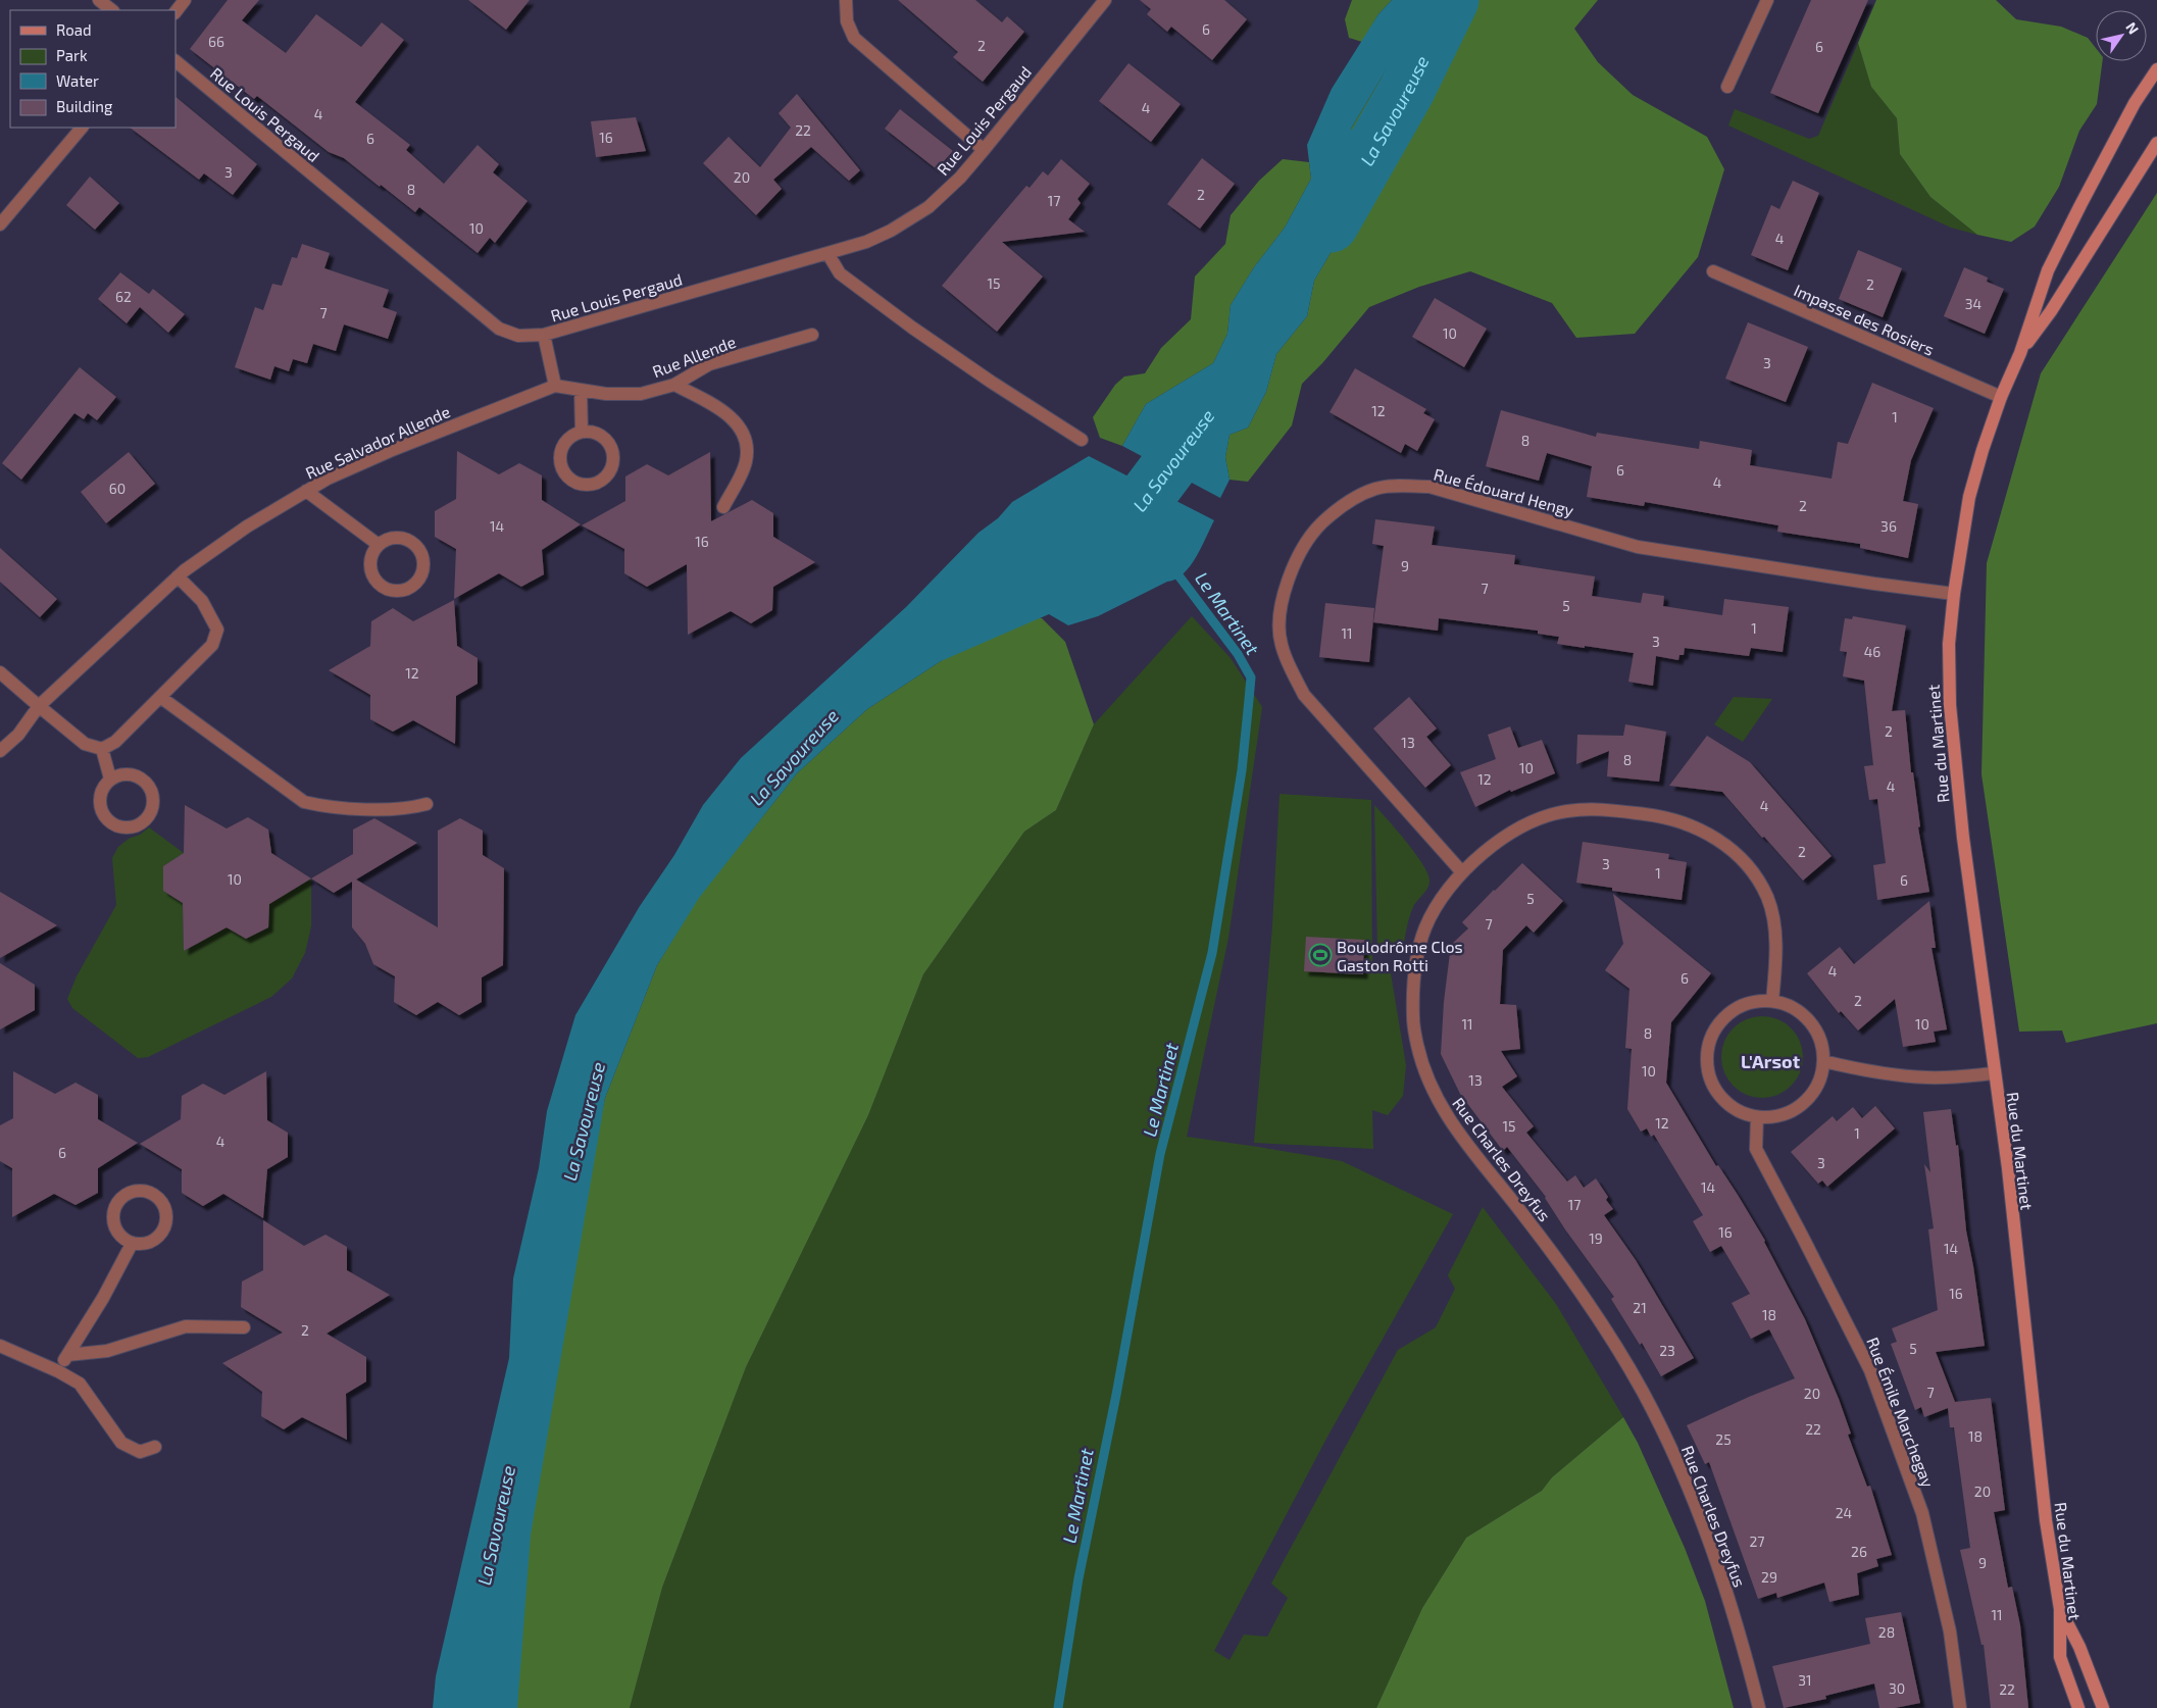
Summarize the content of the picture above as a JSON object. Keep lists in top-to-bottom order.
{
  "streets": {
    "main road": ["Rue du Martinet"],
    "street": [
      "Rue Louis Pergaud",
      "Impasse des Rosiers",
      "Rue Allende",
      "Rue Salvador Allende",
      "Rue Édouard Hengy",
      "Rue Charles Dreyfus",
      "Rue Émile Marchegay"
    ]
  },
  "crossings": [
    ["Impasse des Rosiers", "Rue du Martinet"],
    ["Rue Allende", "Rue Salvador Allende"],
    ["Rue Édouard Hengy", "Rue du Martinet"],
    ["Rue Édouard Hengy", "Rue Charles Dreyfus"],
    ["Rue Charles Dreyfus", "Rue Émile Marchegay"]
  ],
  "districts": ["L'Arsot"],
  "water": ["La Savoureuse", "Le Martinet"],
  "places": {
    "sports": ["Boulodrôme Clos Gaston Rotti"]
  },
  "house_numbers": [
    "6",
    "66",
    "2",
    "6",
    "4",
    "4",
    "22",
    "16",
    "6",
    "3",
    "20",
    "8",
    "2",
    "17",
    "10",
    "4",
    "15",
    "2",
    "62",
    "34",
    "7",
    "10",
    "3",
    "12",
    "1",
    "8",
    "6",
    "4",
    "60",
    "2",
    "14",
    "36",
    "16",
    "9",
    "7",
    "5",
    "1",
    "11",
    "3",
    "46",
    "12",
    "2",
    "13",
    "8",
    "10",
    "12",
    "4",
    "4",
    "2",
    "3",
    "1",
    "10",
    "6",
    "5",
    "7",
    "4",
    "6",
    "2",
    "11",
    "10",
    "8",
    "10",
    "13",
    "12",
    "15",
    "1",
    "4",
    "6",
    "3",
    "14",
    "17",
    "16",
    "19",
    "14",
    "16",
    "21",
    "18",
    "2",
    "5",
    "23",
    "7",
    "20",
    "22",
    "18",
    "25",
    "20",
    "24",
    "27",
    "26",
    "9",
    "29",
    "11",
    "28",
    "31",
    "30",
    "22"
  ],
  "legend": [
    "Road",
    "Park",
    "Water",
    "Building"
  ],
  "north": "top right"
}
